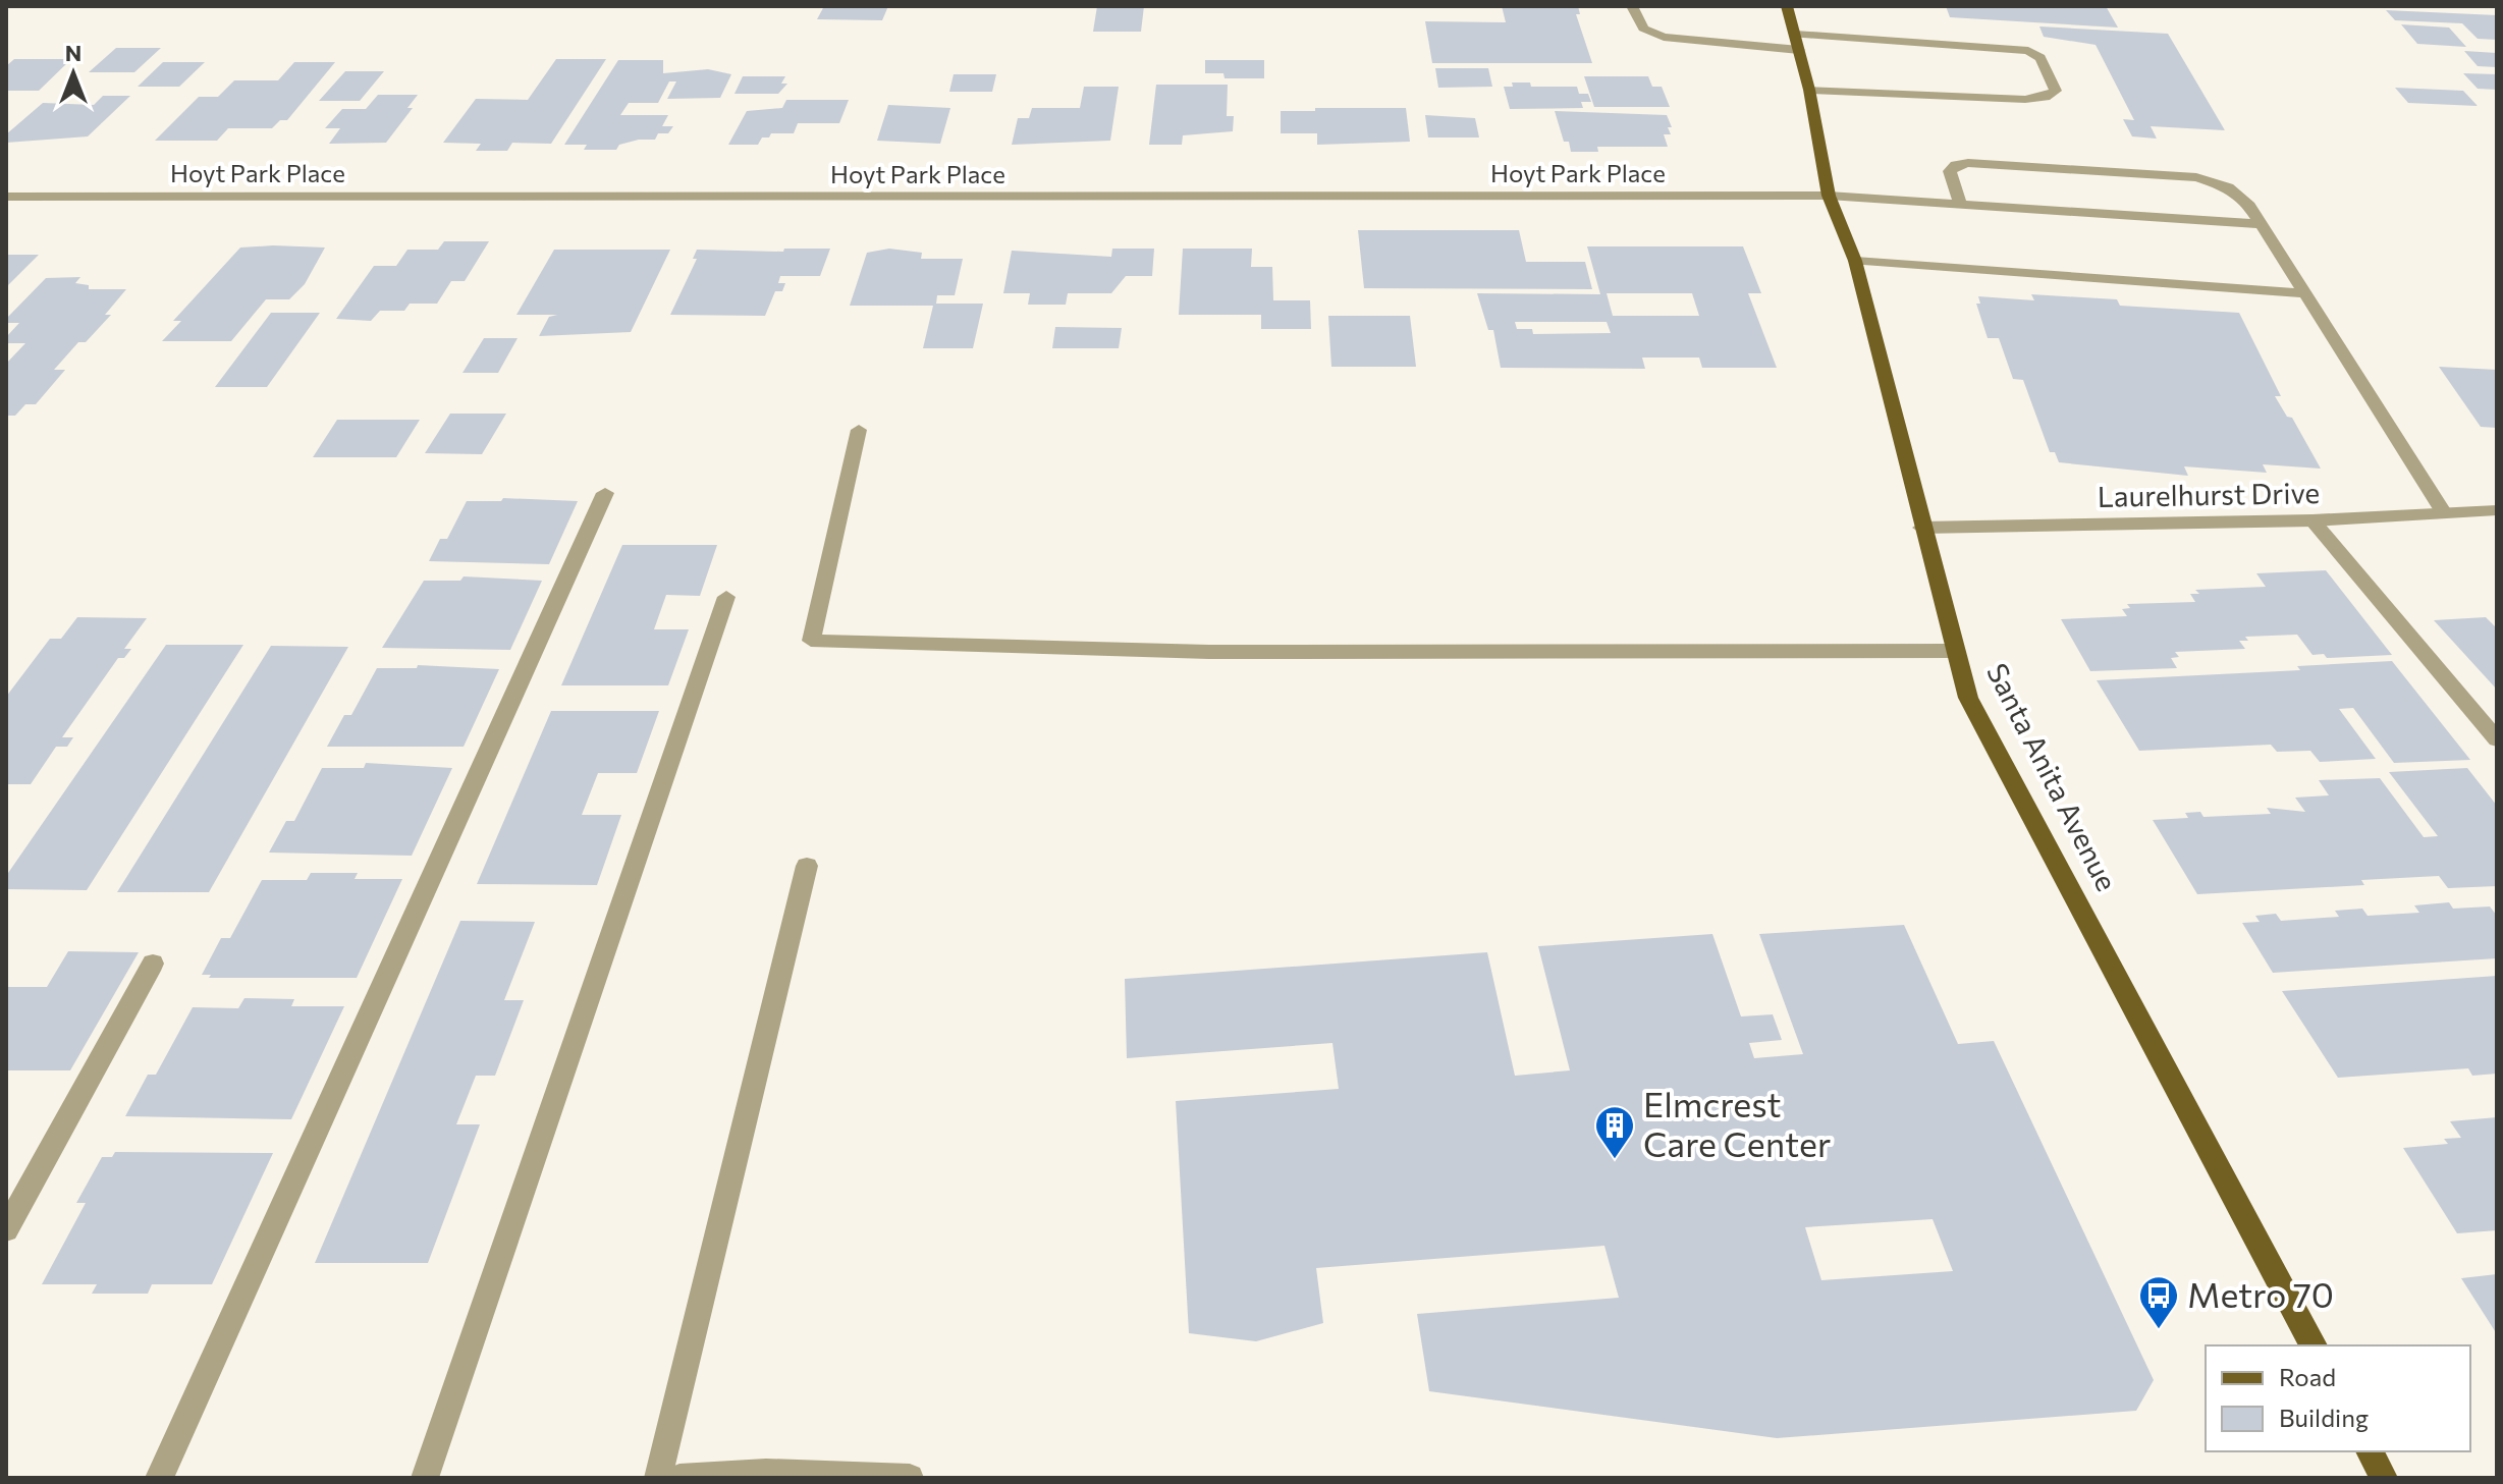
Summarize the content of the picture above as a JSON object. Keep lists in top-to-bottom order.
{
  "streets": {
    "main road": ["Santa Anita Avenue"],
    "street": ["Hoyt Park Place", "Laurelhurst Drive"]
  },
  "crossings": [
    ["Hoyt Park Place", "Santa Anita Avenue"],
    ["Laurelhurst Drive", "Santa Anita Avenue"]
  ],
  "places": {
    "building": ["Elmcrest Care Center"],
    "bus stop": ["Metro 70"]
  },
  "legend": ["Road", "Building"],
  "north": "top"
}
